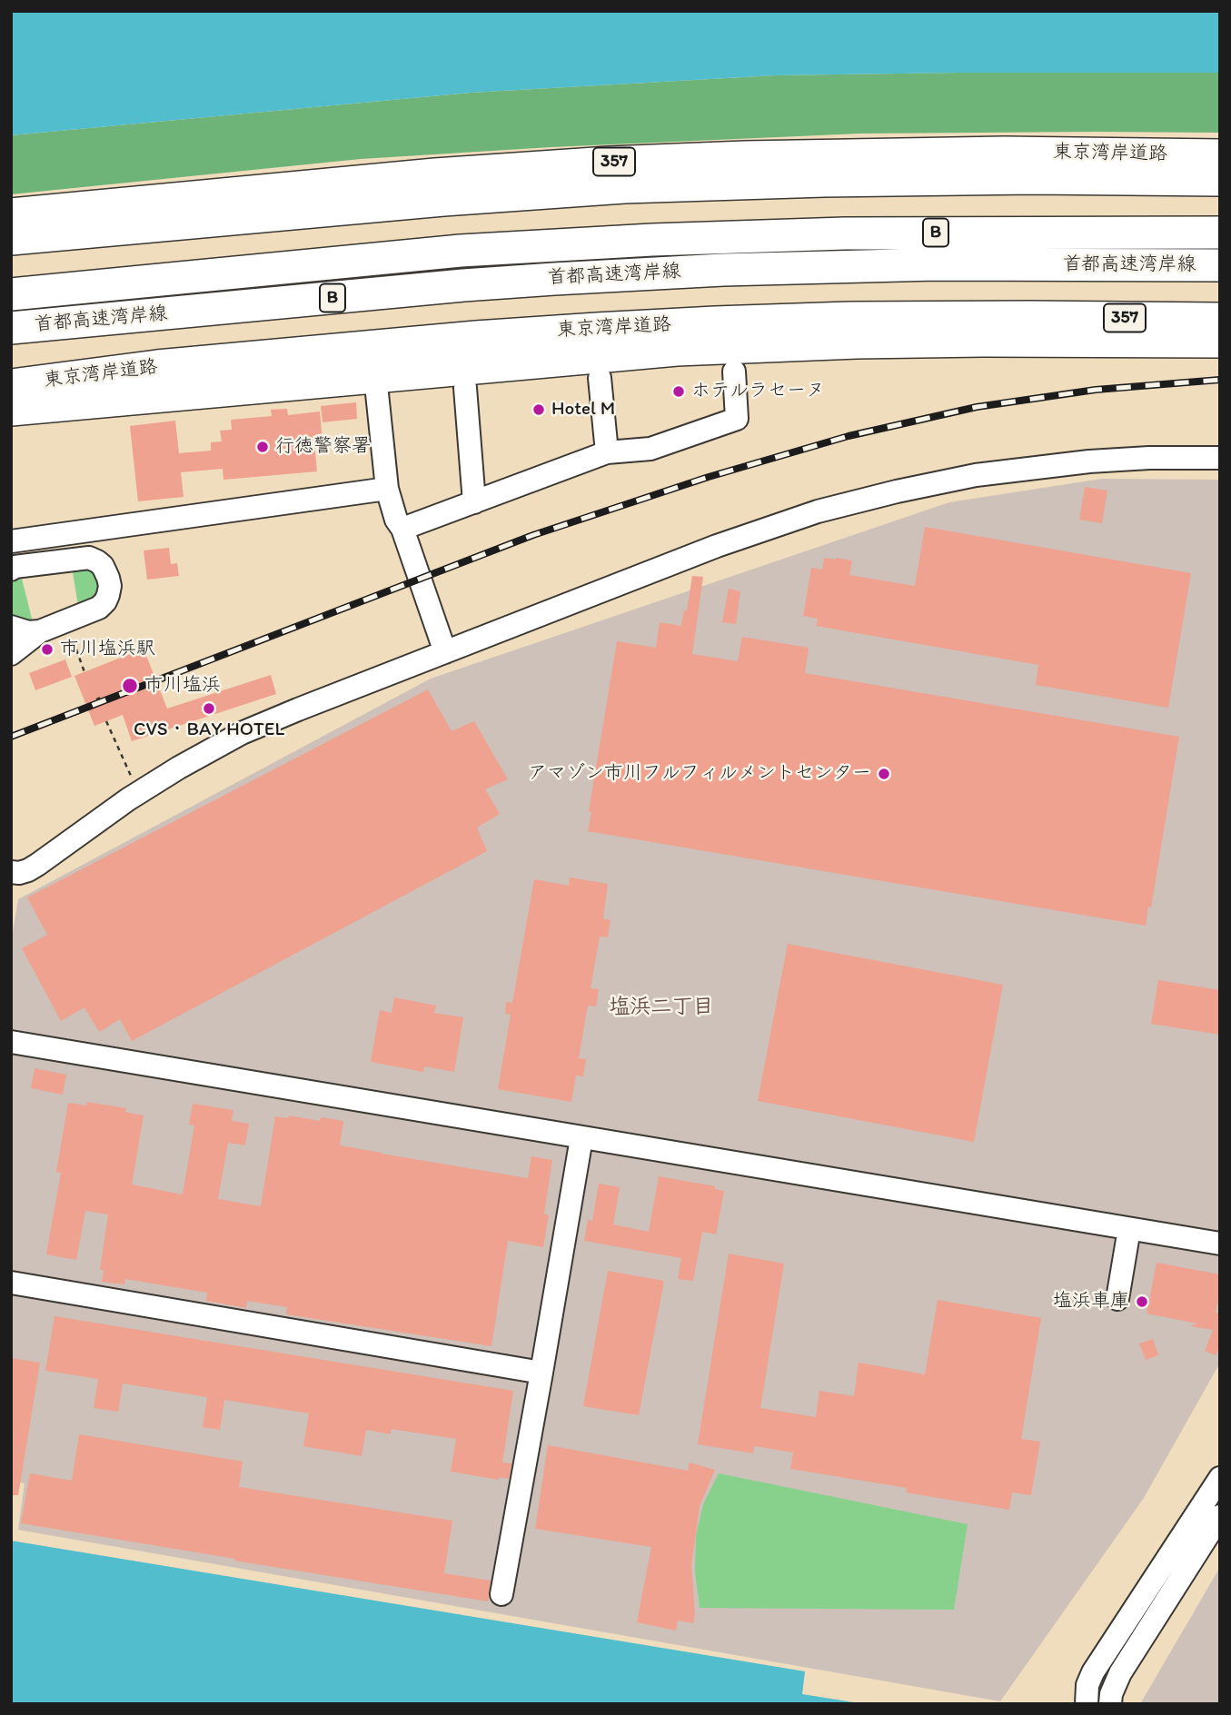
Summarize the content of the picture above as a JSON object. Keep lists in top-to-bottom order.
{
  "streets": {
    "highway": [
      "東京湾岸道路",
      "357",
      "B",
      "首都高速湾岸線"
    ]
  },
  "districts": ["塩浜二丁目"],
  "places": [
    "ホテルラセーヌ",
    "Hotel M",
    "行徳警察署",
    "市川塩浜駅",
    "市川塩浜",
    "CVS・BAY HOTEL",
    "アマゾン市川フルフィルメントセンター",
    "塩浜車庫"
  ]
}
